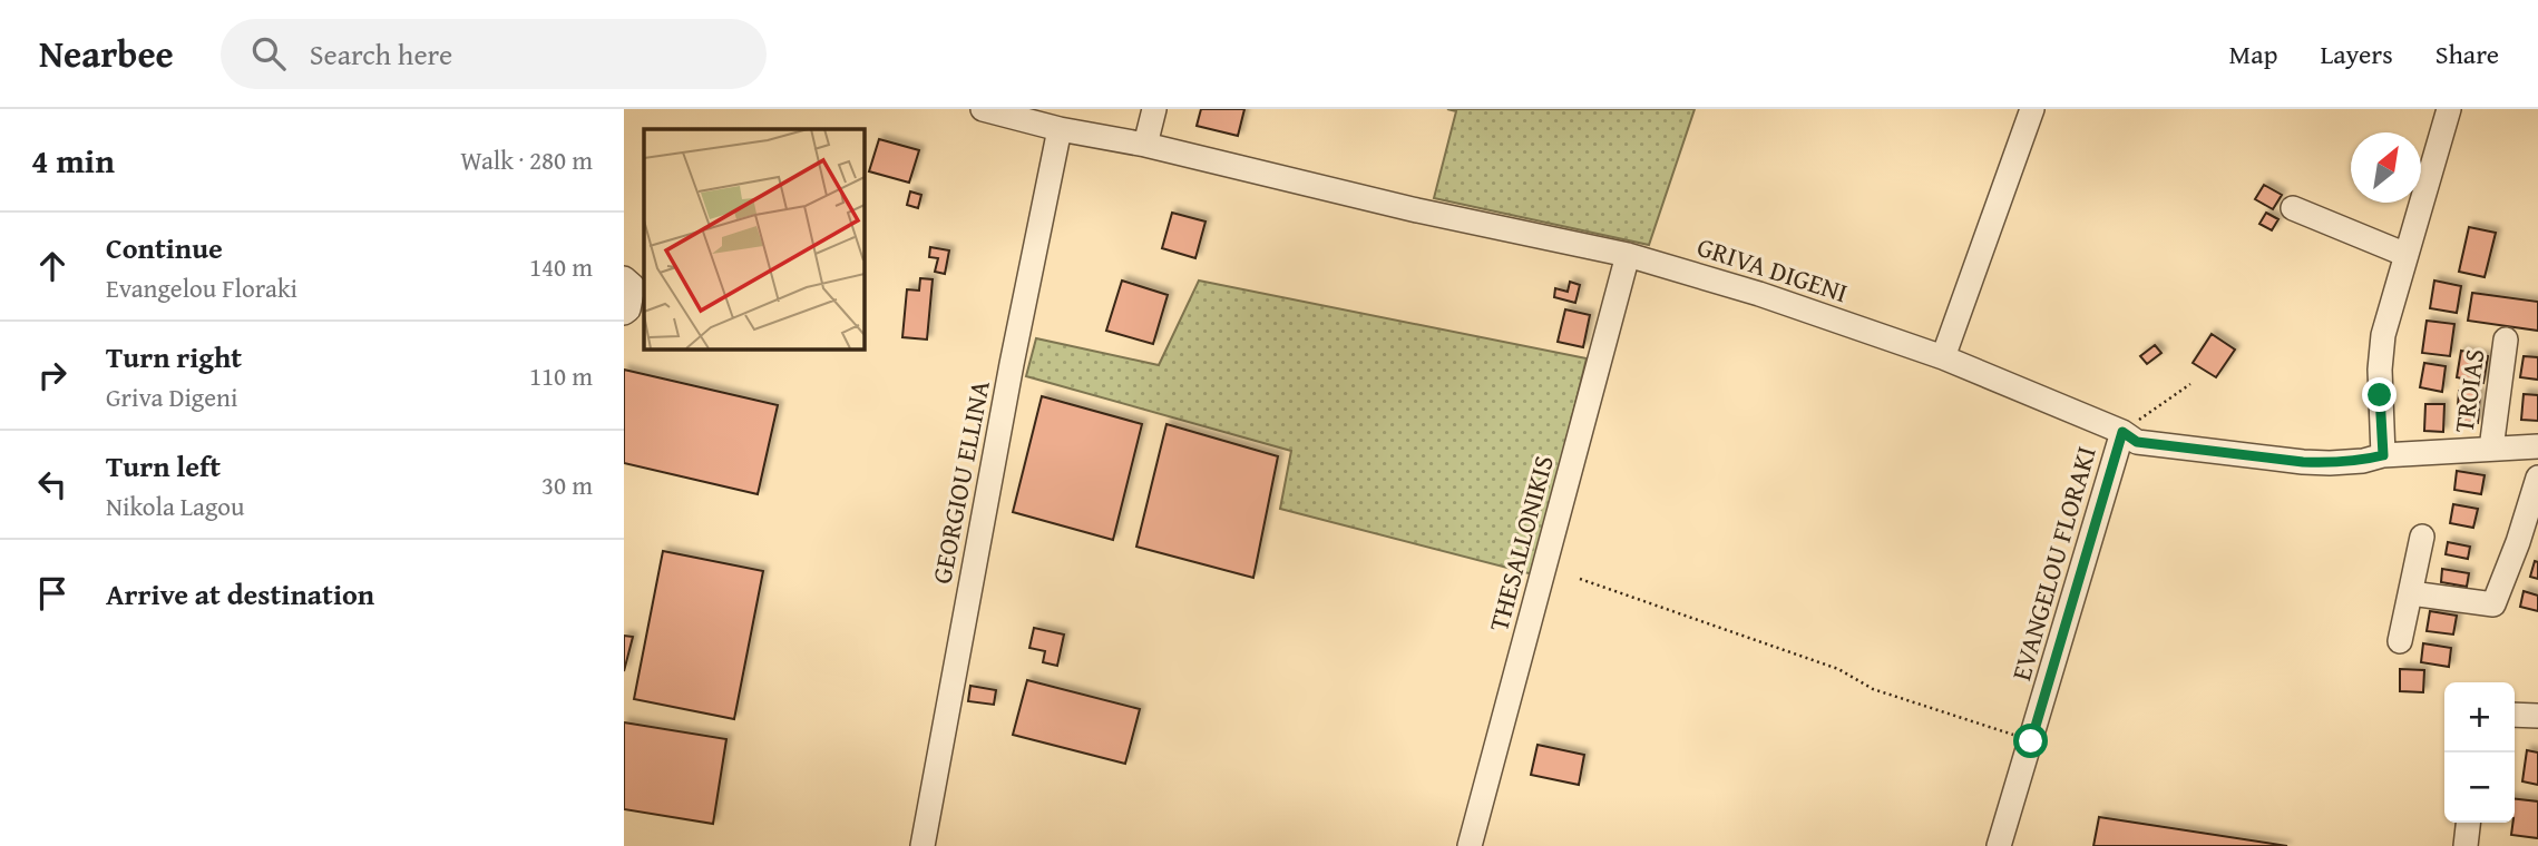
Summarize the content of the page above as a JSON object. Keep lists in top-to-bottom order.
{
  "streets": {
    "street": [
      "GRIVA DIGENI",
      "TROIAS",
      "GEORGIOU ELLINA",
      "THESALLONIKIS",
      "EVANGELOU FLORAKI"
    ]
  },
  "crossings": [
    ["GRIVA DIGENI", "TROIAS"],
    ["GRIVA DIGENI", "GEORGIOU ELLINA"],
    ["GRIVA DIGENI", "THESALLONIKIS"],
    ["GRIVA DIGENI", "EVANGELOU FLORAKI"]
  ],
  "north": "top right",
  "page": {
    "header": "Nearbee",
    "search": "Search here",
    "nav": ["Map", "Layers", "Share"],
    "heading": ["4 min", "Walk · 280 m"],
    "list": [
      ["Continue", "Evangelou Floraki", "140 m"],
      ["Turn right", "Griva Digeni", "110 m"],
      ["Turn left", "Nikola Lagou", "30 m"],
      "Arrive at destination"
    ],
    "map_buttons": ["+", "−"]
  }
}
